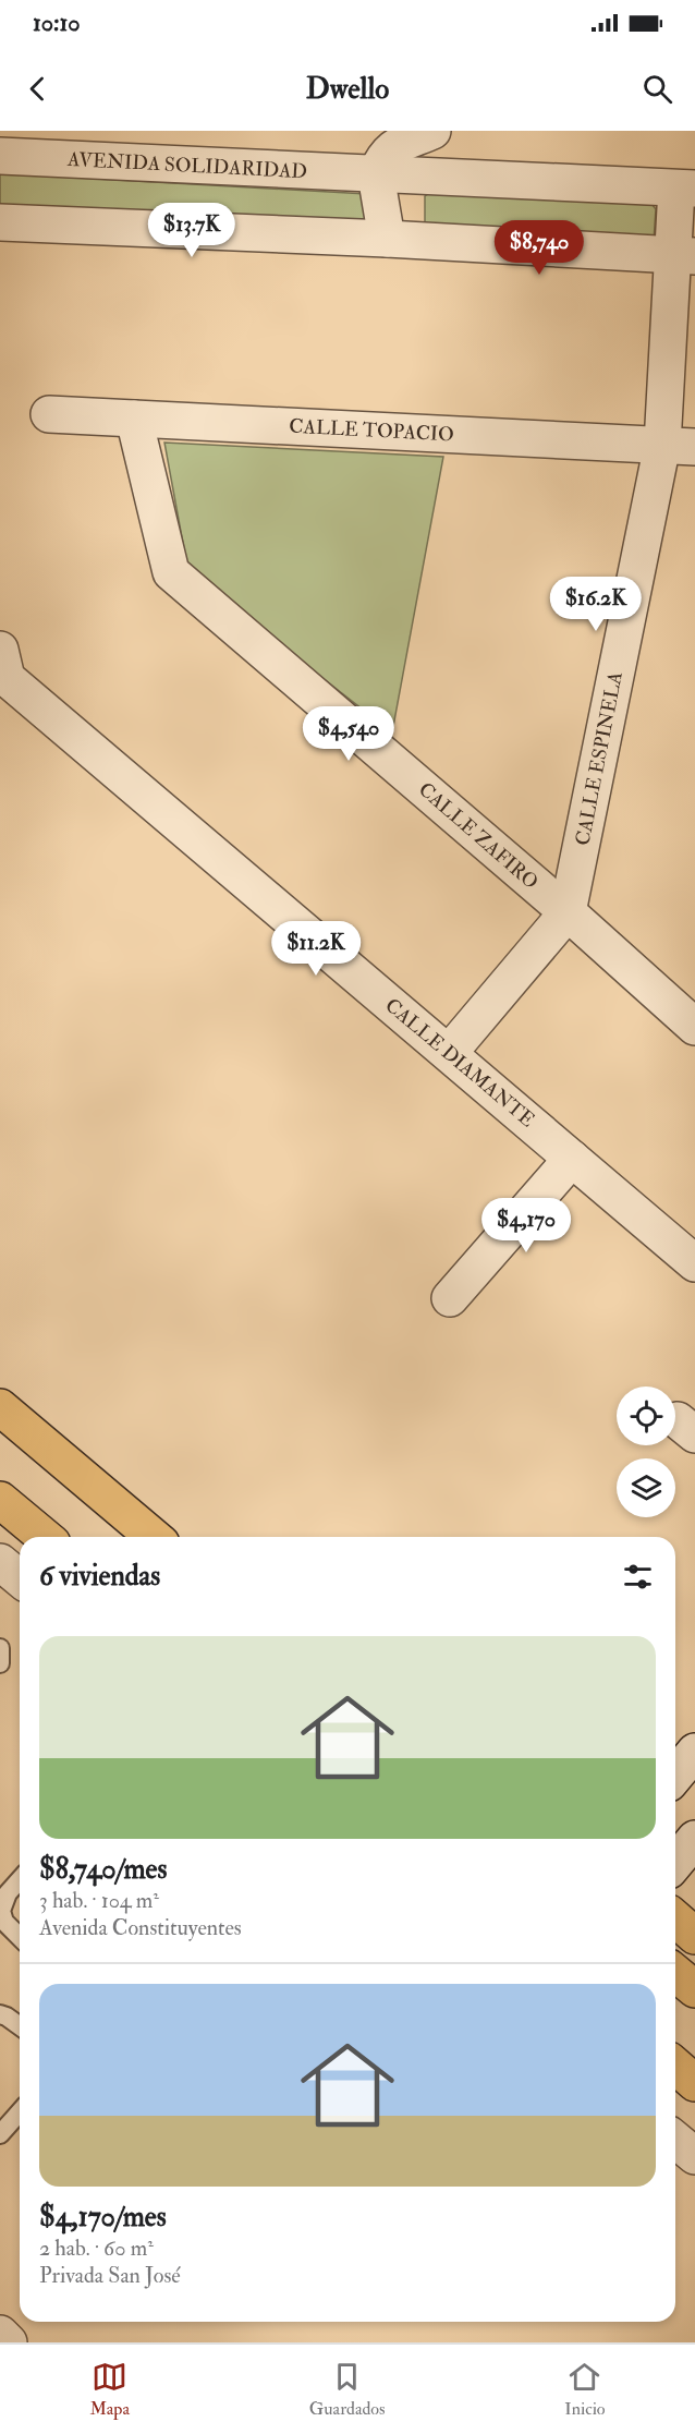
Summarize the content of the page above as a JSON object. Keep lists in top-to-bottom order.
{
  "streets": {
    "street": [
      "AVENIDA SOLIDARIDAD",
      "CALLE TOPACIO",
      "CALLE ESPINELA",
      "CALLE ZAFIRO",
      "CALLE DIAMANTE"
    ]
  },
  "crossings": [
    ["AVENIDA SOLIDARIDAD", "CALLE ESPINELA"],
    ["CALLE TOPACIO", "CALLE ESPINELA"],
    ["CALLE TOPACIO", "CALLE ZAFIRO"],
    ["CALLE ESPINELA", "CALLE ZAFIRO"],
    ["CALLE ESPINELA", "CALLE DIAMANTE"]
  ],
  "page": {
    "status": "10:10",
    "header": "Dwello",
    "price": [
      "$13.7K",
      "$8,740",
      "$16.2K",
      "$4,540",
      "$11.2K",
      "$4,170"
    ],
    "heading": "6 viviendas",
    "list": [
      {
        "name": "$8,740/mes",
        "note": "3 hab. · 104 m² · Avenida Constituyentes"
      },
      {
        "name": "$4,170/mes",
        "note": "2 hab. · 60 m² · Privada San José"
      }
    ],
    "tabs": ["Mapa", "Guardados", "Inicio"]
  }
}
